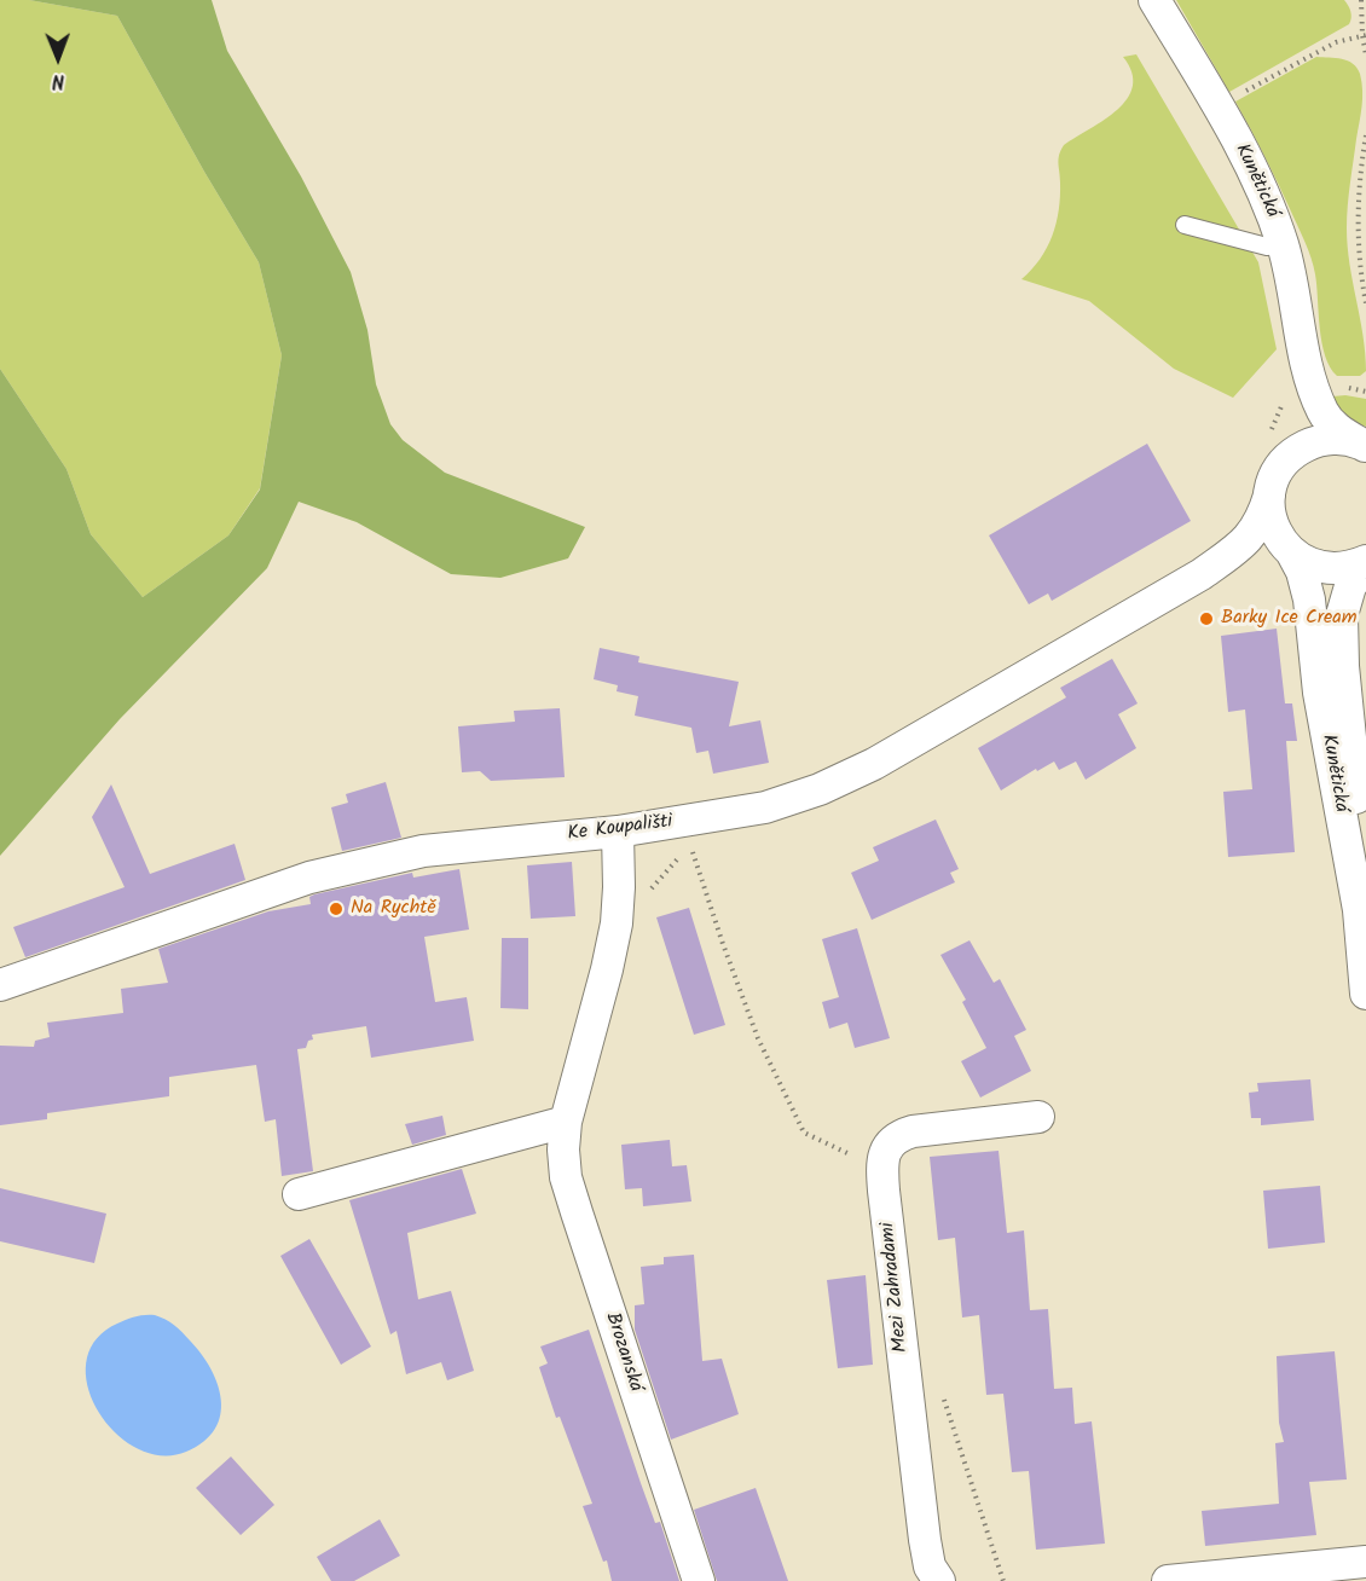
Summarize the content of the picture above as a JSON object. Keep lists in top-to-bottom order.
{
  "streets": {
    "street": [
      "Kunětická",
      "Ke Koupališti",
      "Mezi Zahradami",
      "Brozanská"
    ]
  },
  "crossings": [
    ["Kunětická", "Ke Koupališti"],
    ["Ke Koupališti", "Brozanská"]
  ],
  "places": ["Barky Ice Cream", "Na Rychtě"],
  "north": "bottom"
}
